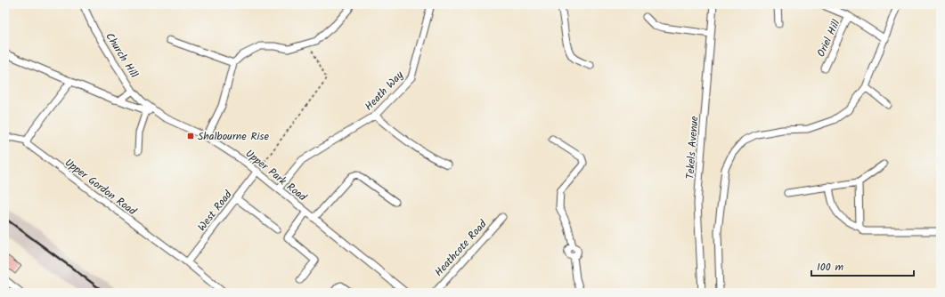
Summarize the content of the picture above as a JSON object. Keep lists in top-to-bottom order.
{
  "streets": {
    "street": [
      "Oriel Hill",
      "Church Hill",
      "Heath Way",
      "Tekels Avenue",
      "Upper Park Road",
      "Upper Gordon Road",
      "West Road",
      "Heathcote Road"
    ]
  },
  "crossings": [
    ["Church Hill", "Upper Park Road"],
    ["Heath Way", "Upper Park Road"],
    ["Upper Park Road", "West Road"],
    ["Upper Gordon Road", "West Road"]
  ],
  "places": {
    "transit": ["Shalbourne Rise"]
  },
  "scale_bar": "100 m"
}
